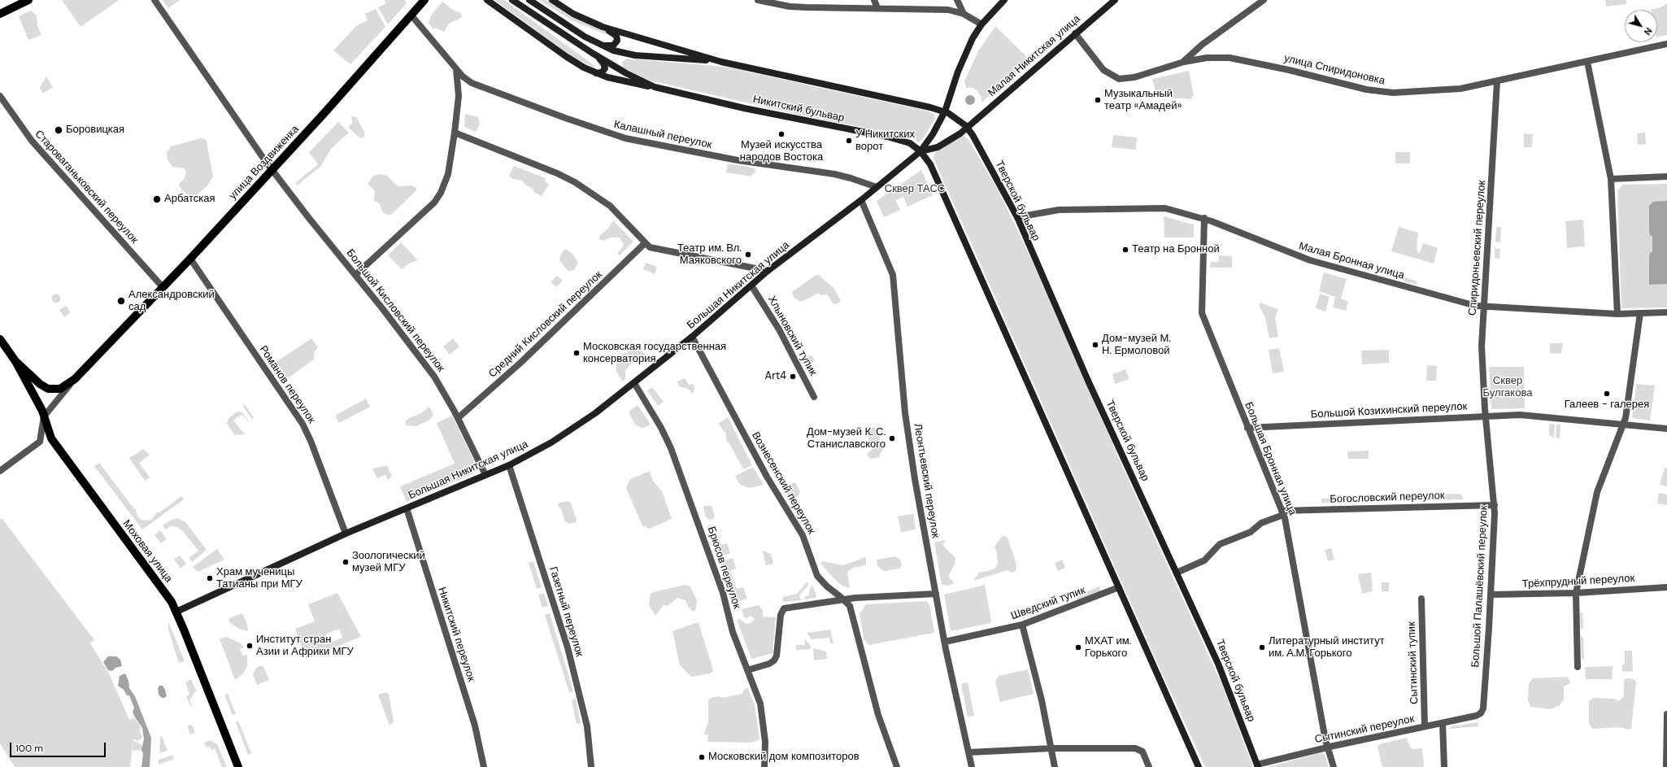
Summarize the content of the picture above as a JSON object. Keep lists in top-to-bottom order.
{
  "streets": {
    "main road": [
      "Малая Никитская улица",
      "Никитский бульвар",
      "улица Воздвиженка",
      "Тверской бульвар",
      "Большая Никитская улица",
      "Моховая улица"
    ],
    "street": [
      "улица Спиридоновка",
      "Калашный переулок",
      "Староваганьковский переулок",
      "Спиридоньевский переулок",
      "Малая Бронная улица",
      "Большой Кисловский переулок",
      "Средний Кисловский переулок",
      "Хлыновский тупик",
      "Романов переулок",
      "Большой Козихинский переулок",
      "Большая Бронная улица",
      "Леонтьевский переулок",
      "Вознесенский переулок",
      "Богословский переулок",
      "Брюсов переулок",
      "Трёхпрудный переулок",
      "Большой Палашёвский переулок",
      "Шведский тупик",
      "Газетный переулок",
      "Никитский переулок",
      "Сытинский тупик",
      "Сытинский переулок"
    ]
  },
  "crossings": [
    ["Малая Никитская улица", "улица Спиридоновка"],
    ["Малая Никитская улица", "Никитский бульвар"],
    ["Малая Никитская улица", "Тверской бульвар"],
    ["Малая Никитская улица", "Большая Никитская улица"],
    ["улица Спиридоновка", "Спиридоньевский переулок"],
    ["Никитский бульвар", "Большая Никитская улица"],
    ["Никитский бульвар", "Шведский тупик"],
    ["Калашный переулок", "улица Воздвиженка"],
    ["Калашный переулок", "Большая Никитская улица"],
    ["улица Воздвиженка", "Староваганьковский переулок"],
    ["улица Воздвиженка", "Большой Кисловский переулок"],
    ["улица Воздвиженка", "Романов переулок"],
    ["улица Воздвиженка", "Моховая улица"],
    ["Тверской бульвар", "Малая Бронная улица"],
    ["Тверской бульвар", "Богословский переулок"],
    ["Тверской бульвар", "Сытинский переулок"],
    ["Спиридоньевский переулок", "Малая Бронная улица"],
    ["Спиридоньевский переулок", "Большой Козихинский переулок"],
    ["Спиридоньевский переулок", "Большой Палашёвский переулок"],
    ["Малая Бронная улица", "Большая Бронная улица"],
    ["Большая Никитская улица", "Большой Кисловский переулок"],
    ["Большая Никитская улица", "Хлыновский тупик"],
    ["Большая Никитская улица", "Романов переулок"],
    ["Большая Никитская улица", "Леонтьевский переулок"],
    ["Большая Никитская улица", "Вознесенский переулок"],
    ["Большая Никитская улица", "Моховая улица"],
    ["Большая Никитская улица", "Брюсов переулок"],
    ["Большая Никитская улица", "Газетный переулок"],
    ["Большая Никитская улица", "Никитский переулок"],
    ["Большой Кисловский переулок", "Средний Кисловский переулок"],
    ["Большой Козихинский переулок", "Большая Бронная улица"],
    ["Большой Козихинский переулок", "Большой Палашёвский переулок"],
    ["Большая Бронная улица", "Богословский переулок"],
    ["Большая Бронная улица", "Сытинский переулок"],
    ["Леонтьевский переулок", "Шведский тупик"],
    ["Богословский переулок", "Большой Палашёвский переулок"],
    ["Трёхпрудный переулок", "Большой Палашёвский переулок"],
    ["Большой Палашёвский переулок", "Сытинский переулок"],
    ["Сытинский тупик", "Сытинский переулок"]
  ],
  "parks": ["Сквер ТАСС", "Сквер Булгакова"],
  "places": [
    "Музыкальный театр «Амадей»",
    "Боровицкая",
    "Музей искусства народов Востока",
    "У Никитских ворот",
    "Арбатская",
    "Театр на Бронной",
    "Театр им. Вл. Маяковского",
    "Александровский сад",
    "Дом-музей М. Н. Ермоловой",
    "Московская государственная консерватория",
    "Art4",
    "Галеев - галерея",
    "Дом-музей К. С. Станиславского",
    "Зоологический музей МГУ",
    "Храм мученицы Татианы при МГУ",
    "Институт стран Азии и Африки МГУ",
    "МХАТ им. Горького",
    "Литературный институт им. А.М. Горького",
    "Московский дом композиторов"
  ],
  "scale_bar": "100 m",
  "north": "bottom right"
}
